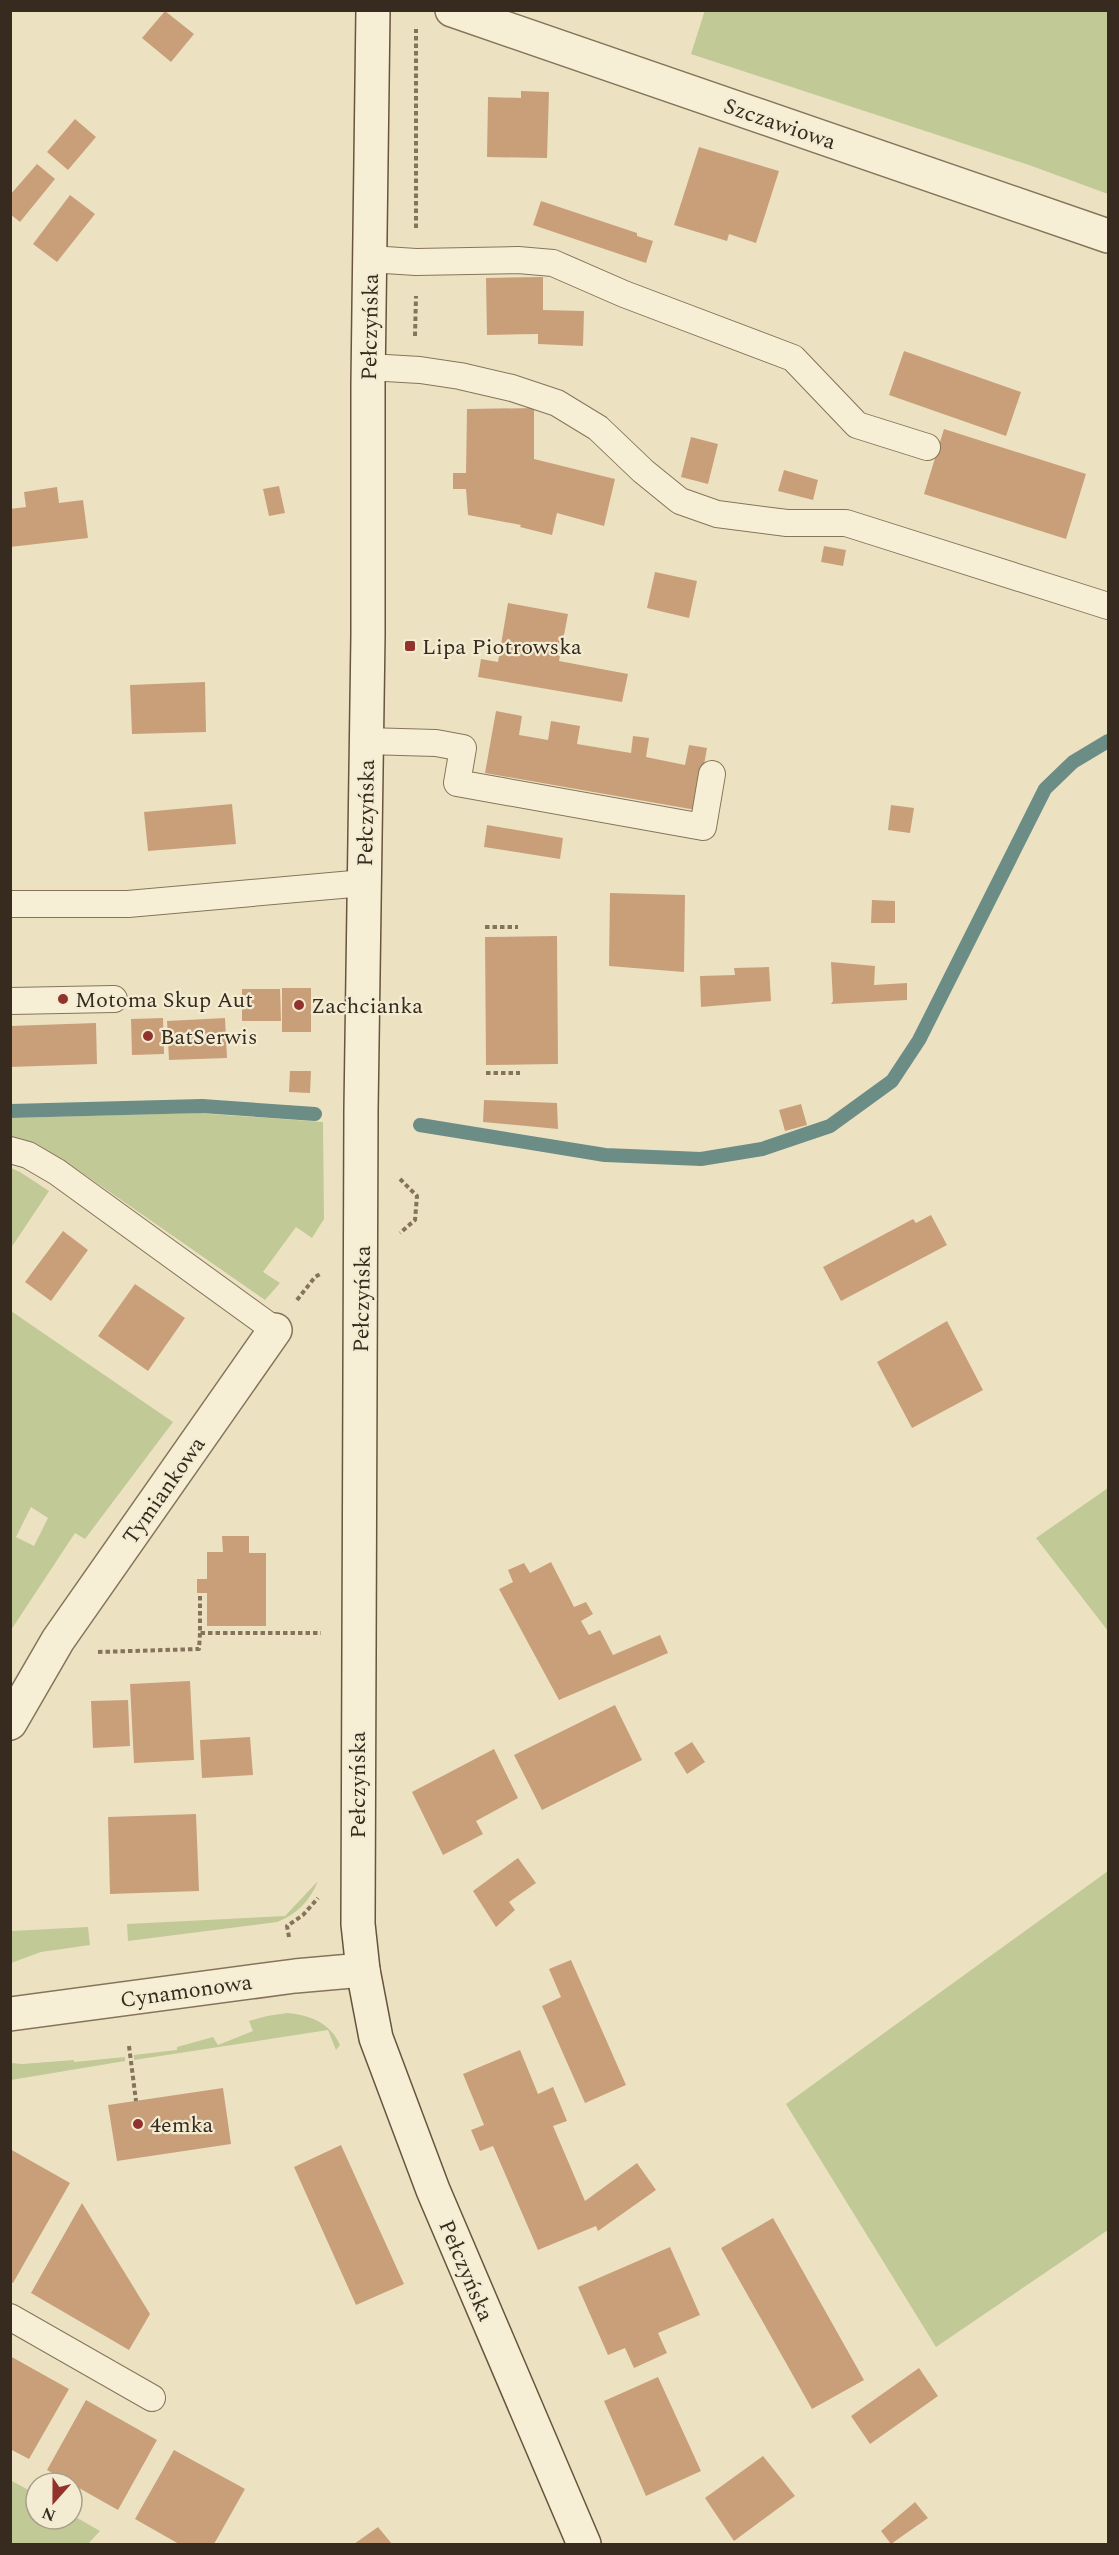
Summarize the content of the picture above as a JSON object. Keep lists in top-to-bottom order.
{
  "streets": {
    "main road": [
      "Szczawiowa",
      "Pełczyńska",
      "Tymiankowa",
      "Cynamonowa"
    ]
  },
  "crossings": [
    ["Pełczyńska", "Cynamonowa"]
  ],
  "places": {
    "transit": ["Lipa Piotrowska"],
    "other": [
      "Motoma Skup Aut",
      "Zachcianka",
      "BatSerwis",
      "4emka"
    ]
  },
  "north": "bottom"
}
